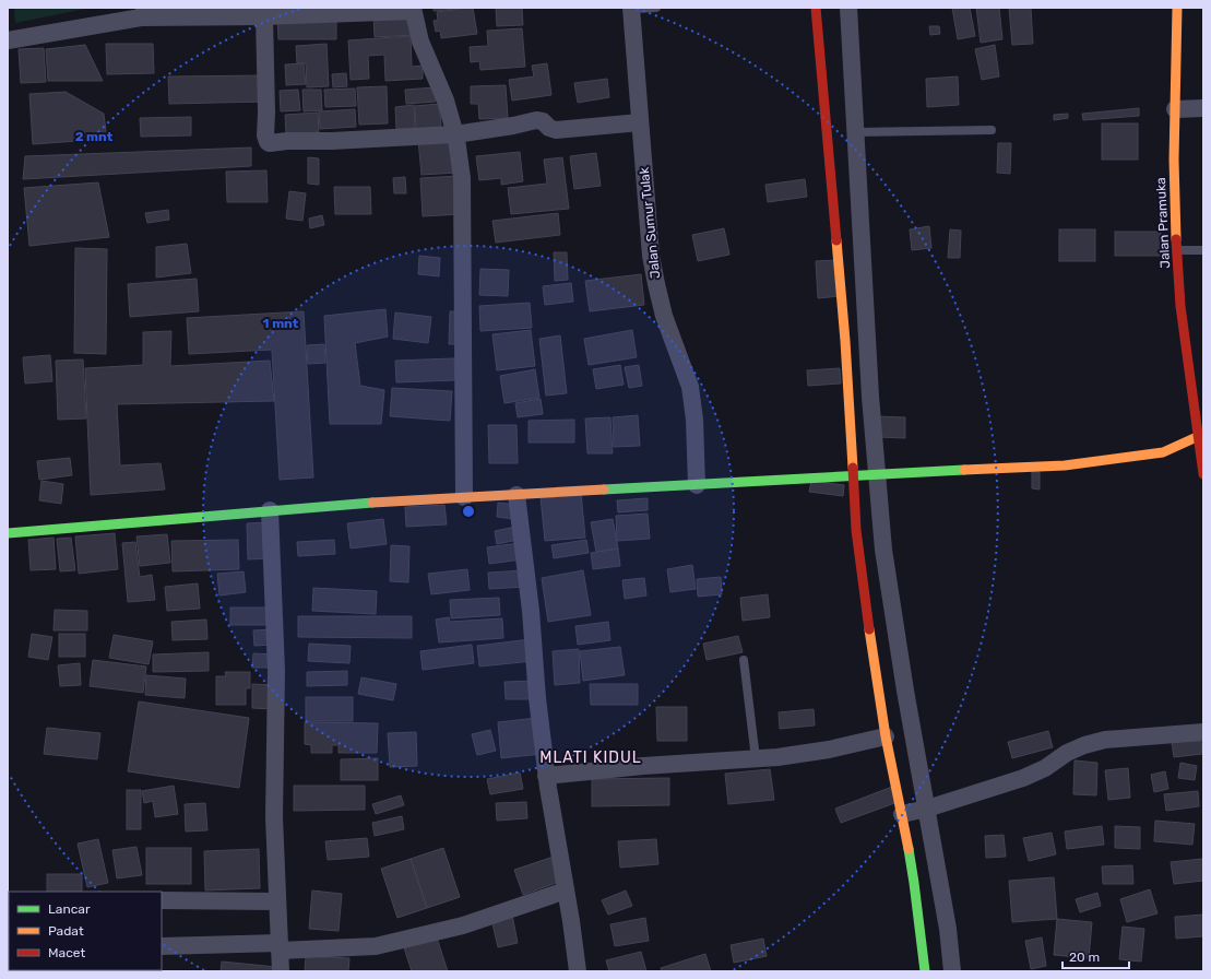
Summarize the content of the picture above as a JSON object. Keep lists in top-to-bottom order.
{
  "streets": {
    "street": ["Jalan Sumur Tulak", "Jalan Pramuka"]
  },
  "districts": ["MLATI KIDUL"],
  "legend": ["Lancar", "Padat", "Macet"],
  "scale_bar": "20 m",
  "rings": ["2 mnt", "1 mnt"]
}
